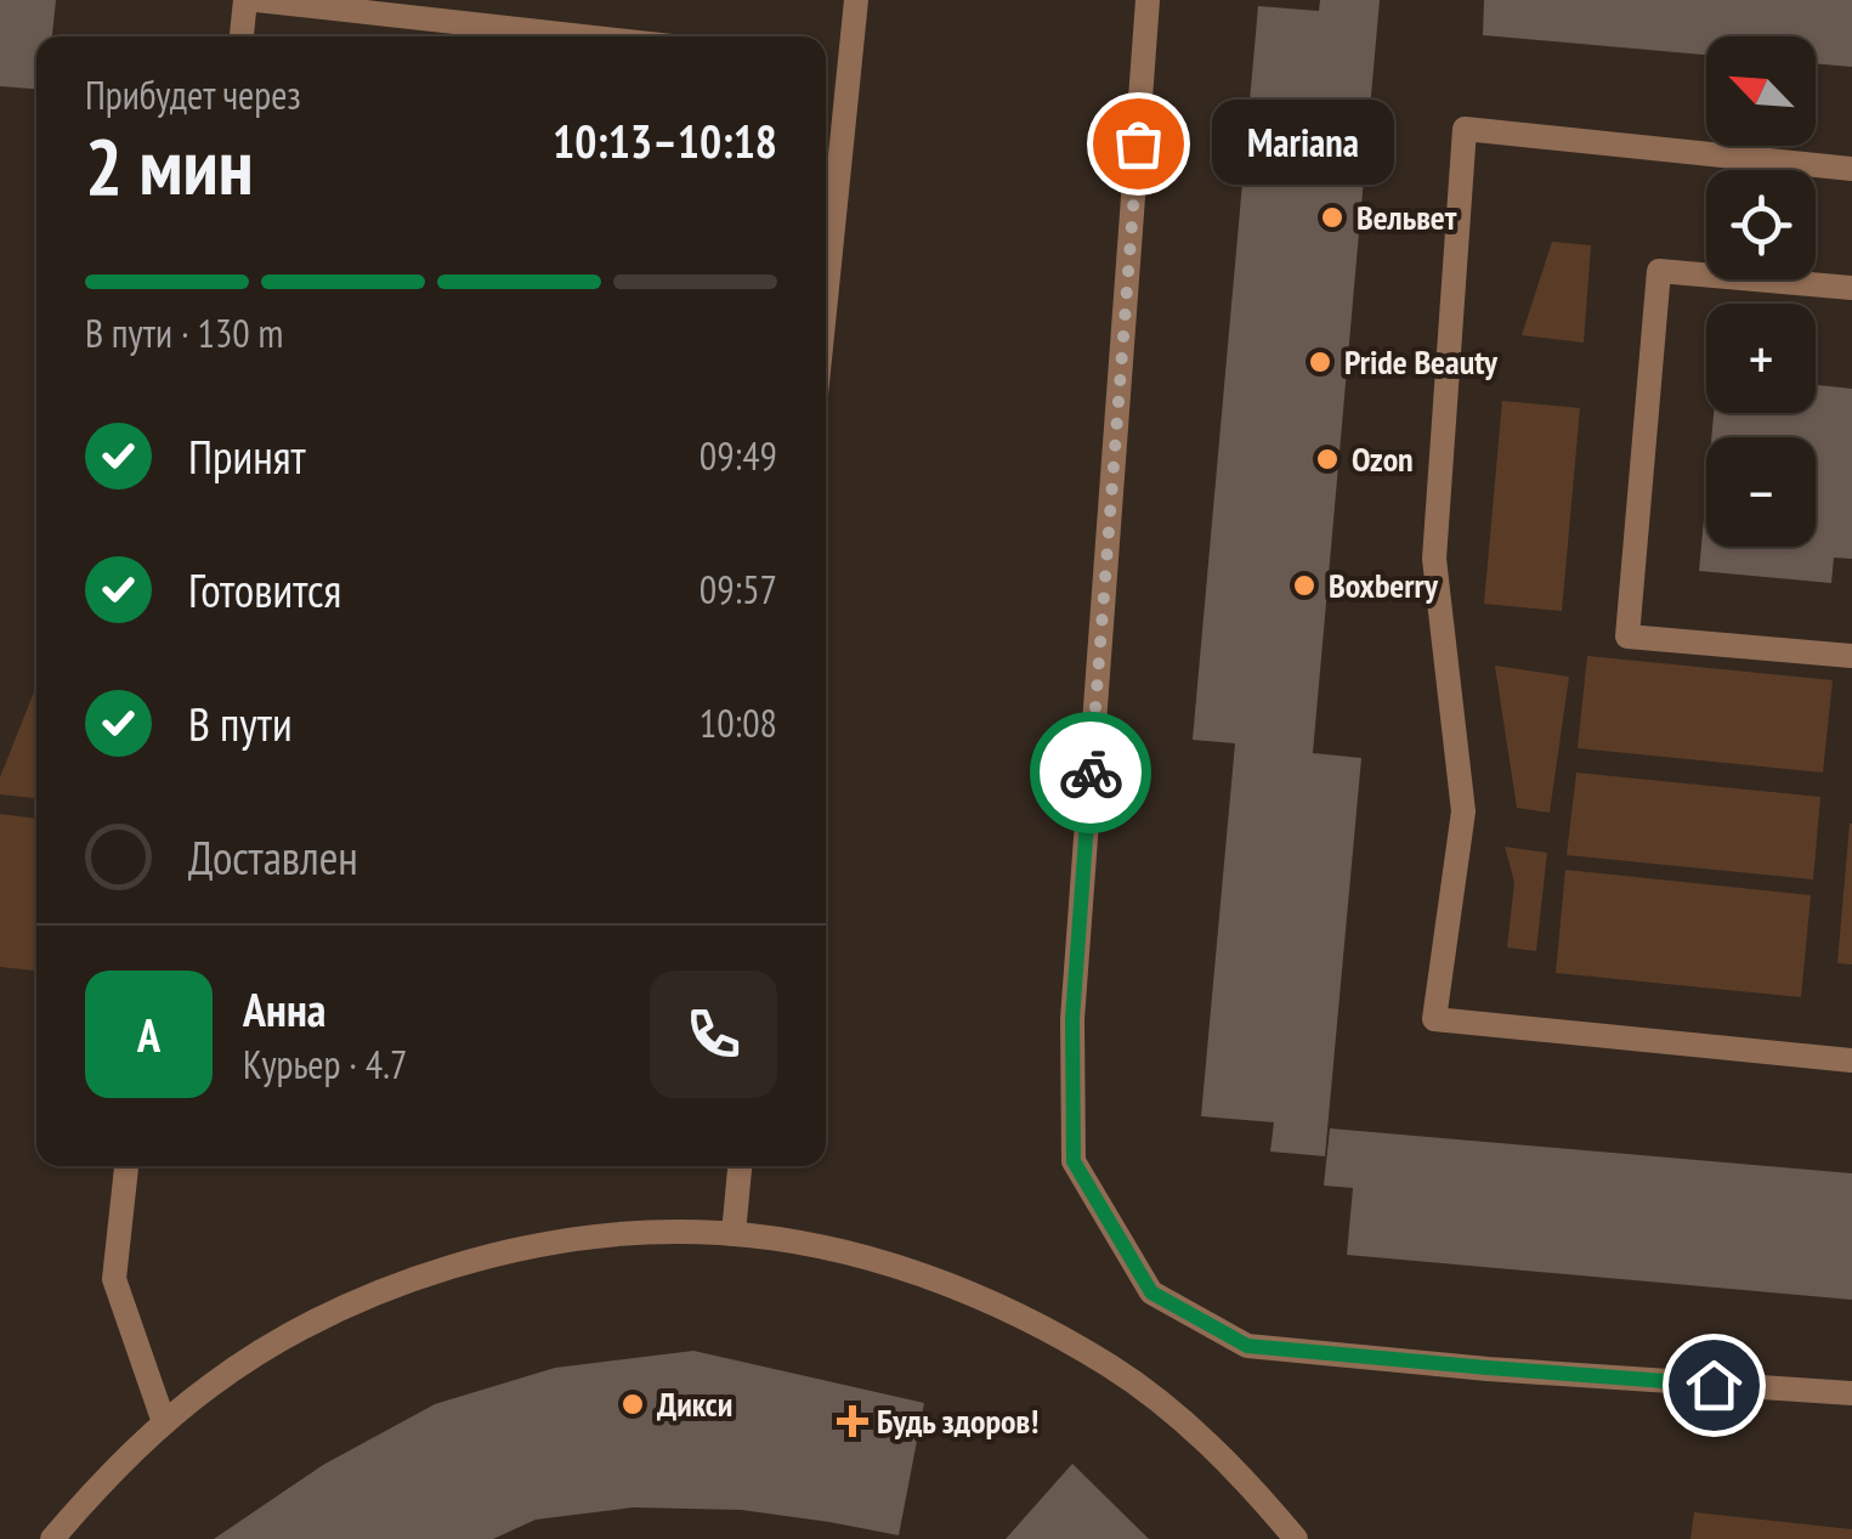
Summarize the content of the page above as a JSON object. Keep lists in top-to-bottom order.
{
  "places": {
    "other": [
      "Mariana",
      "Вельвет",
      "Pride Beauty",
      "Ozon",
      "Boxberry",
      "Дикси"
    ],
    "health": ["Будь здоров!"]
  },
  "north": "top left",
  "page": {
    "map_buttons": ["+", "−"],
    "heading": ["2 мин", "Прибудет через", "10:13–10:18"],
    "panel": ["Анна", "Курьер · 4.7"],
    "bubble": "Mariana",
    "bar": "В пути · 130 m",
    "list": [
      ["Принят", "09:49"],
      ["Готовится", "09:57"],
      ["В пути", "10:08"],
      "Доставлен"
    ],
    "round": "А"
  }
}
